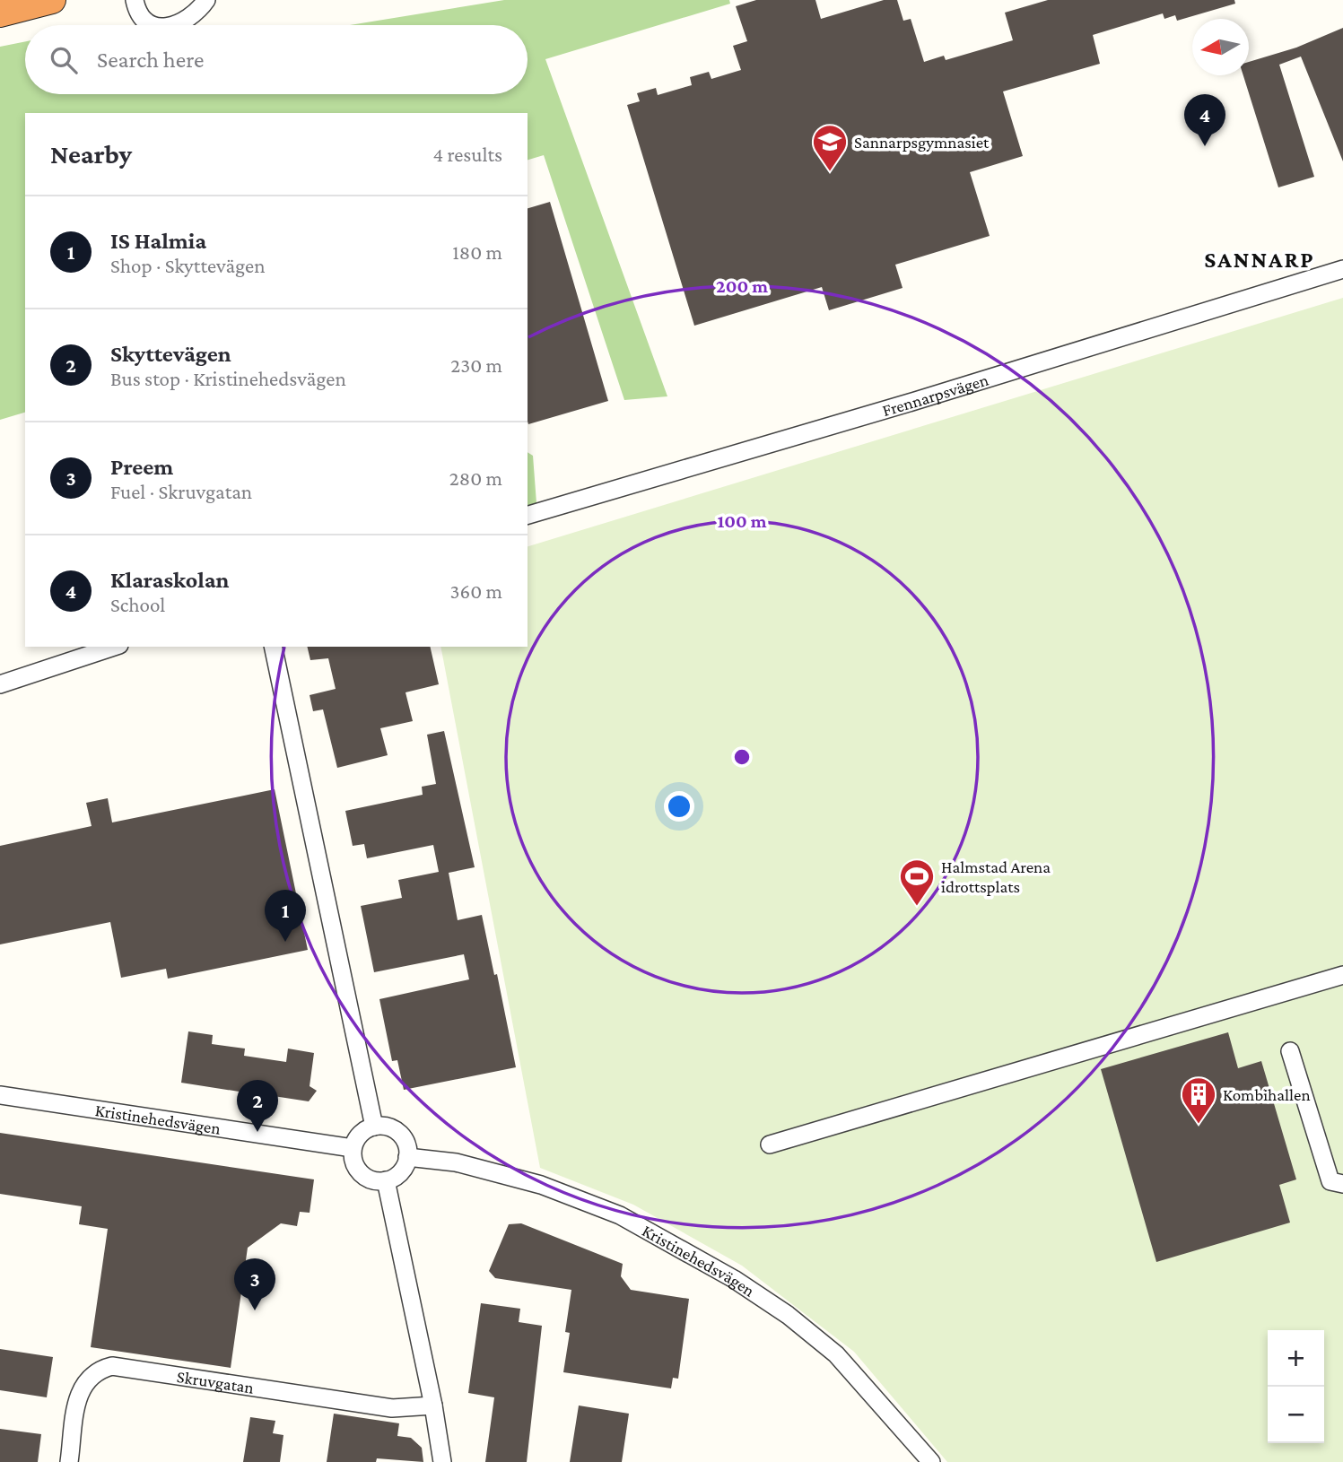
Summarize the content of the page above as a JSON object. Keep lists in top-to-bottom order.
{
  "streets": {
    "street": ["Frennarpsvägen", "Kristinehedsvägen", "Skruvgatan"]
  },
  "districts": ["SANNARP"],
  "places": {
    "school or university": ["Sannarpsgymnasiet"],
    "sports": ["Halmstad Arena idrottsplats"],
    "building": ["Kombihallen"]
  },
  "north": "left",
  "page": {
    "search": "Search here",
    "pins": [
      "4",
      "1",
      "2",
      "3"
    ],
    "heading": ["Nearby", "4 results"],
    "list": [
      {
        "mark": "1",
        "name": "IS Halmia",
        "note": "Shop · Skyttevägen",
        "value": "180 m"
      },
      {
        "mark": "2",
        "name": "Skyttevägen",
        "note": "Bus stop · Kristinehedsvägen",
        "value": "230 m"
      },
      {
        "mark": "3",
        "name": "Preem",
        "note": "Fuel · Skruvgatan",
        "value": "280 m"
      },
      {
        "mark": "4",
        "name": "Klaraskolan",
        "note": "School",
        "value": "360 m"
      }
    ],
    "map_buttons": ["+", "−"]
  },
  "rings": ["200 m", "100 m"]
}
